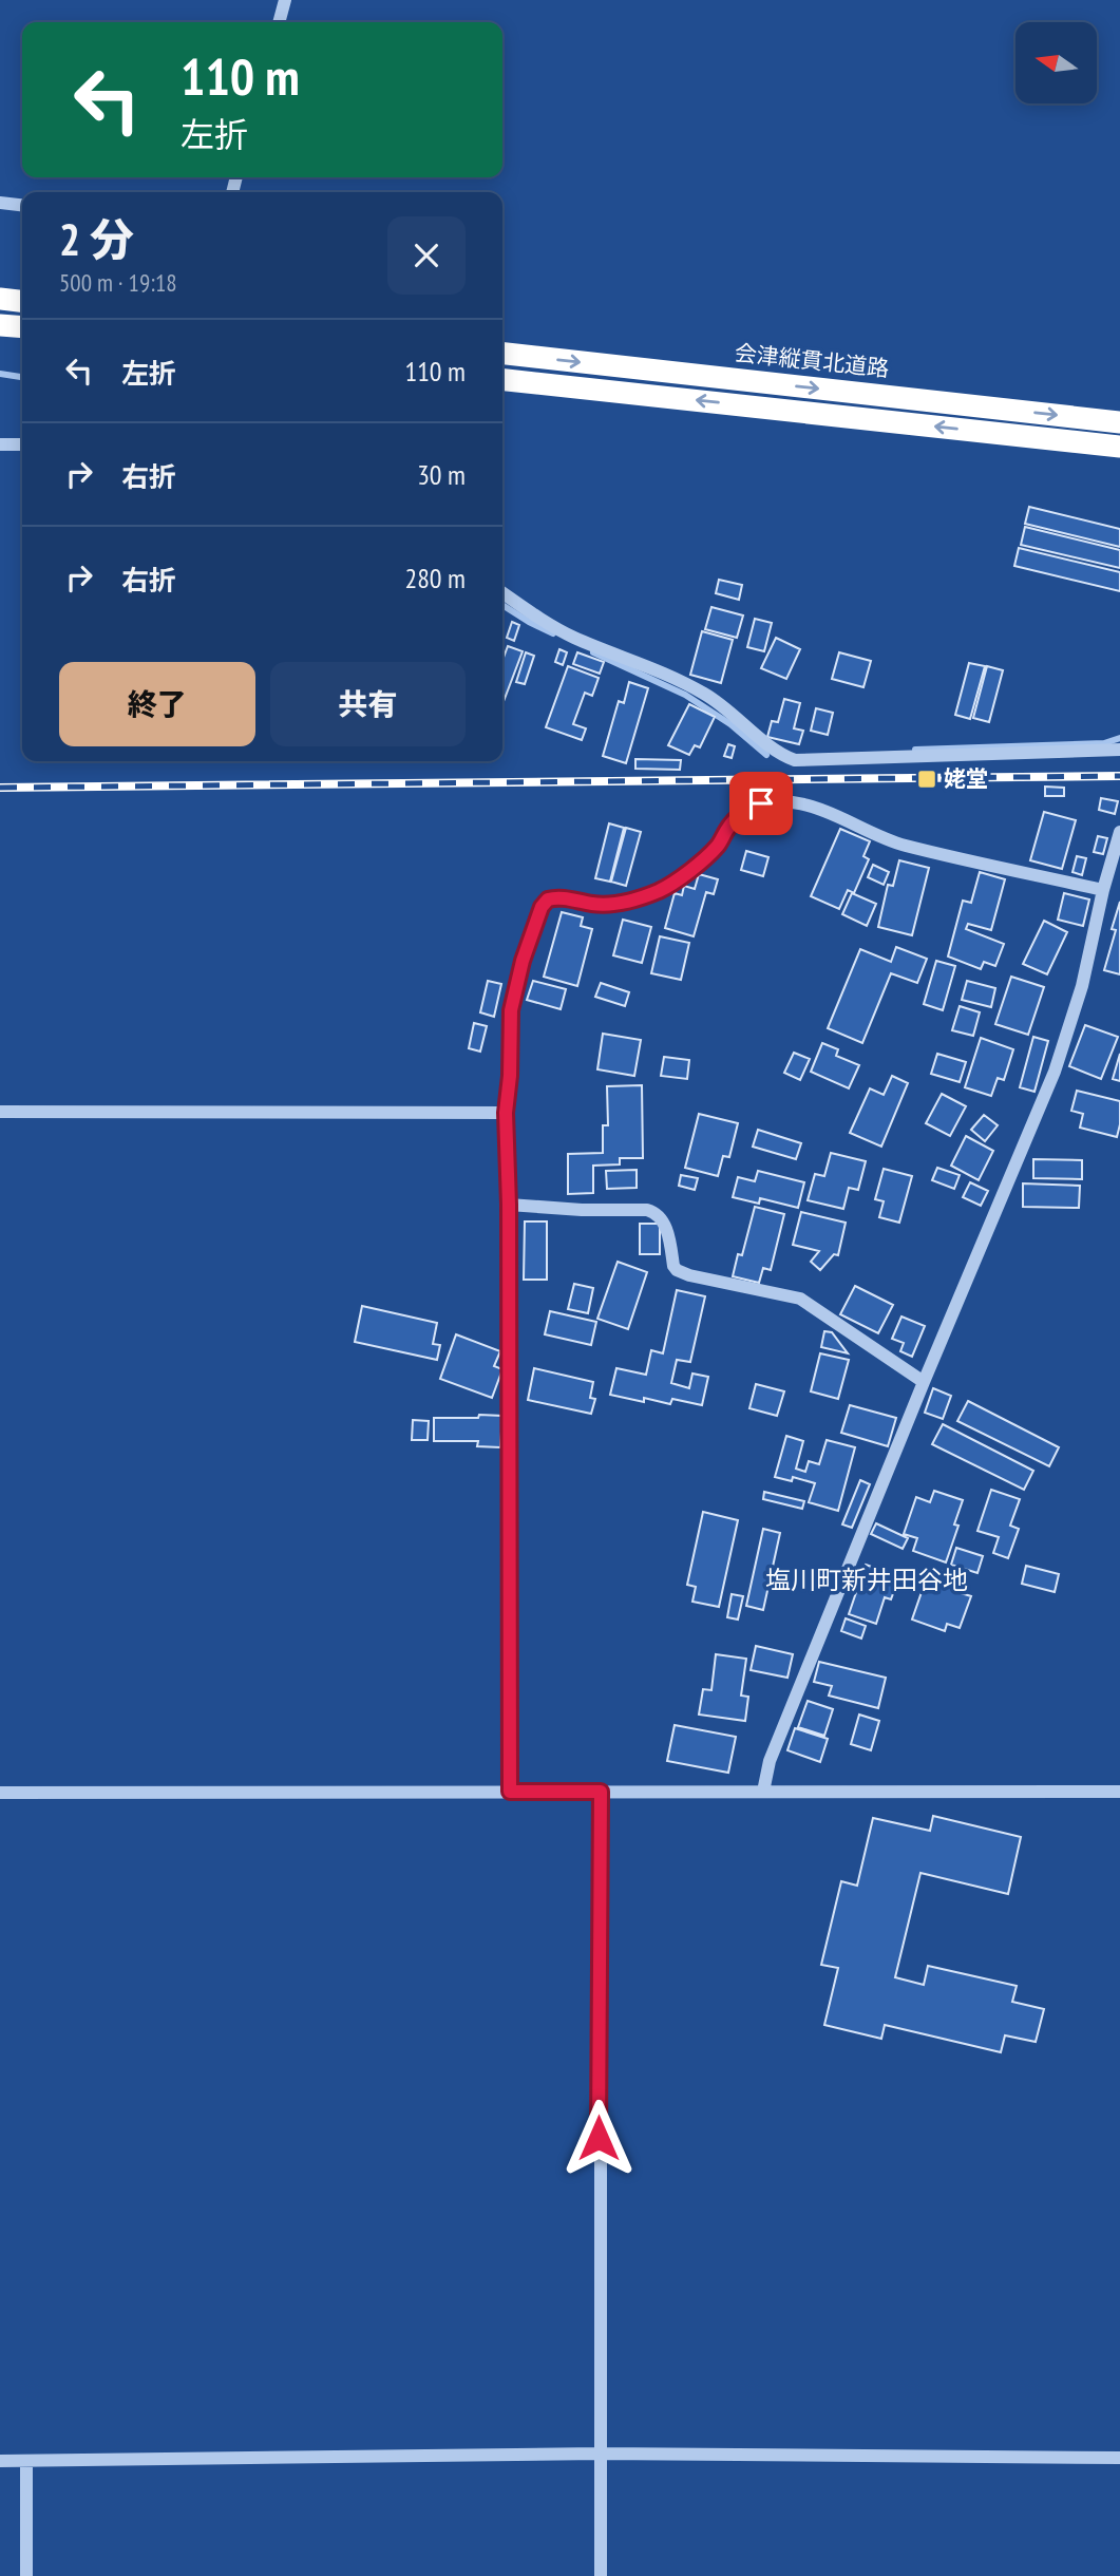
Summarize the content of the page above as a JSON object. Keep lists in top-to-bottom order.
{
  "streets": {
    "highway": ["会津縦貫北道路"]
  },
  "districts": ["塩川町新井田谷地"],
  "places": {
    "transit": ["姥堂"]
  },
  "north": "left",
  "page": {
    "turn": ["110 m", "左折"],
    "heading": ["2 分", "500 m · 19:18"],
    "list": [
      {
        "name": "左折",
        "value": "110 m"
      },
      {
        "name": "右折",
        "value": "30 m"
      },
      {
        "name": "右折",
        "value": "280 m"
      }
    ],
    "buttons": ["終了", "共有"]
  }
}
